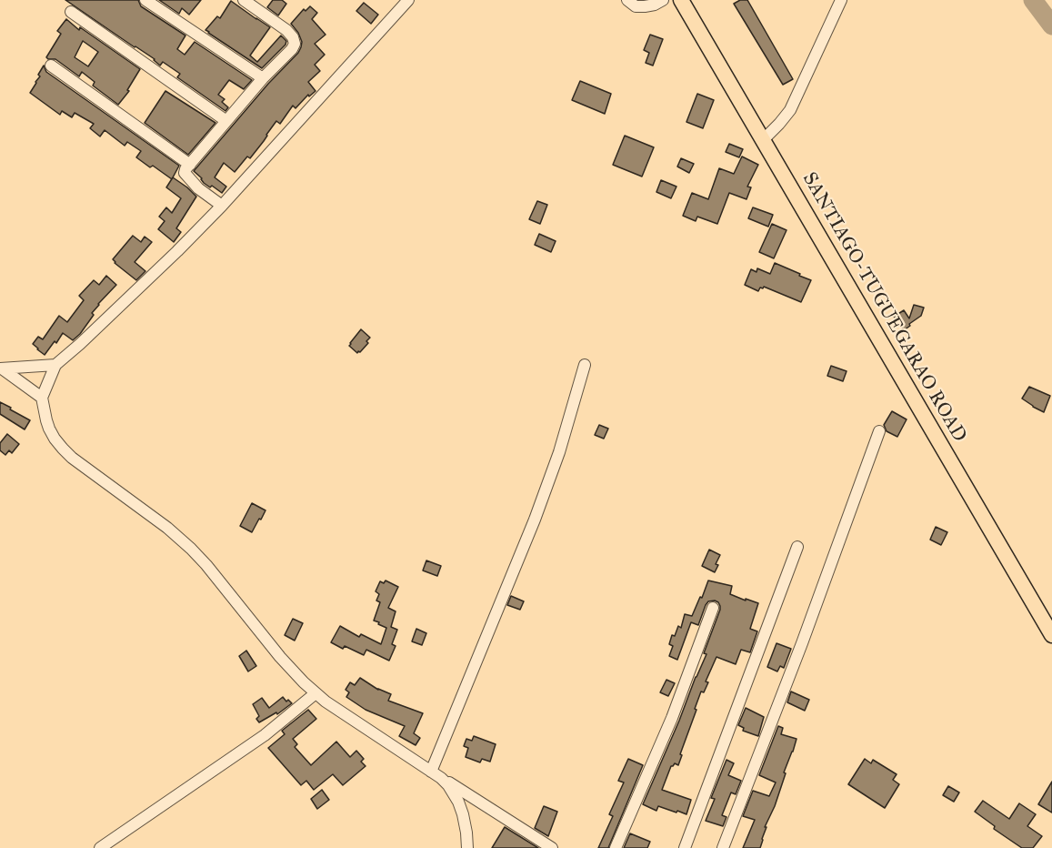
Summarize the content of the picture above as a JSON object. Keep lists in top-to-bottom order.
{
  "streets": {
    "highway": ["SANTIAGO-TUGUEGARAO ROAD"]
  }
}
